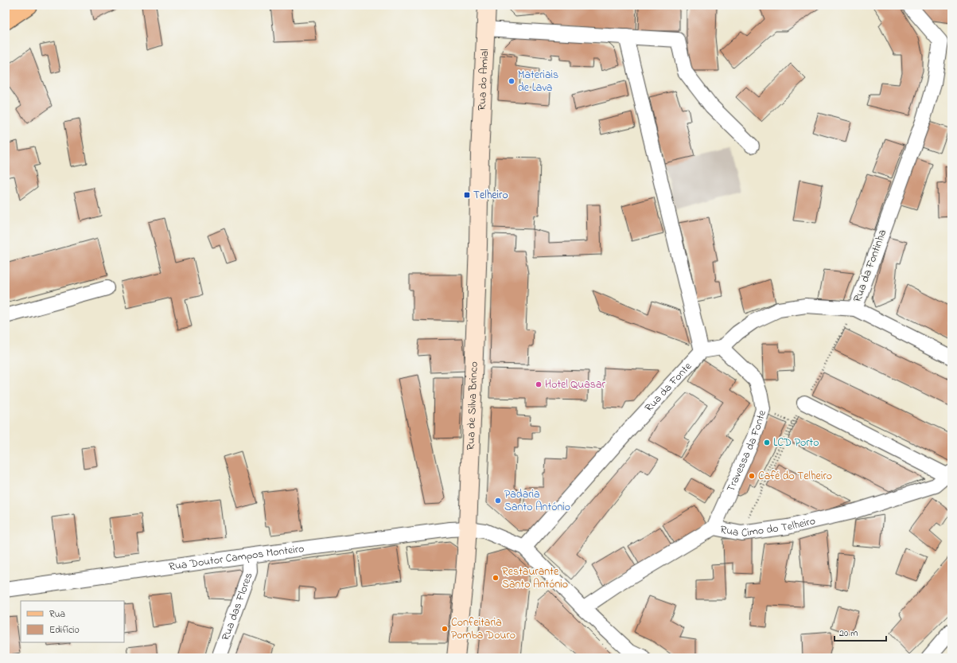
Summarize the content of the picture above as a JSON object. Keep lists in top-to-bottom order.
{
  "streets": {
    "main road": ["Rua do Amial", "Rua de Silva Brinco"],
    "street": [
      "Rua da Fontinha",
      "Rua da Fonte",
      "Travessa da Fonte",
      "Rua Cimo do Telheiro",
      "Rua Doutor Campos Monteiro",
      "Rua das Flores"
    ]
  },
  "crossings": [
    ["Rua do Amial", "Rua de Silva Brinco"],
    ["Rua da Fonte", "Rua Doutor Campos Monteiro"],
    ["Rua de Silva Brinco", "Rua Doutor Campos Monteiro"],
    ["Travessa da Fonte", "Rua Cimo do Telheiro"],
    ["Rua Doutor Campos Monteiro", "Rua das Flores"]
  ],
  "places": {
    "other": [
      "Materiais de Lava",
      "Hotel Quasar",
      "LCD Porto",
      "Café do Telheiro",
      "Padaria Santo António",
      "Restaurante Santo António",
      "Confeitaria Pomba Douro"
    ],
    "transit": ["Telheiro"]
  },
  "legend": ["Rua", "Edifício"],
  "scale_bar": "20 m"
}
